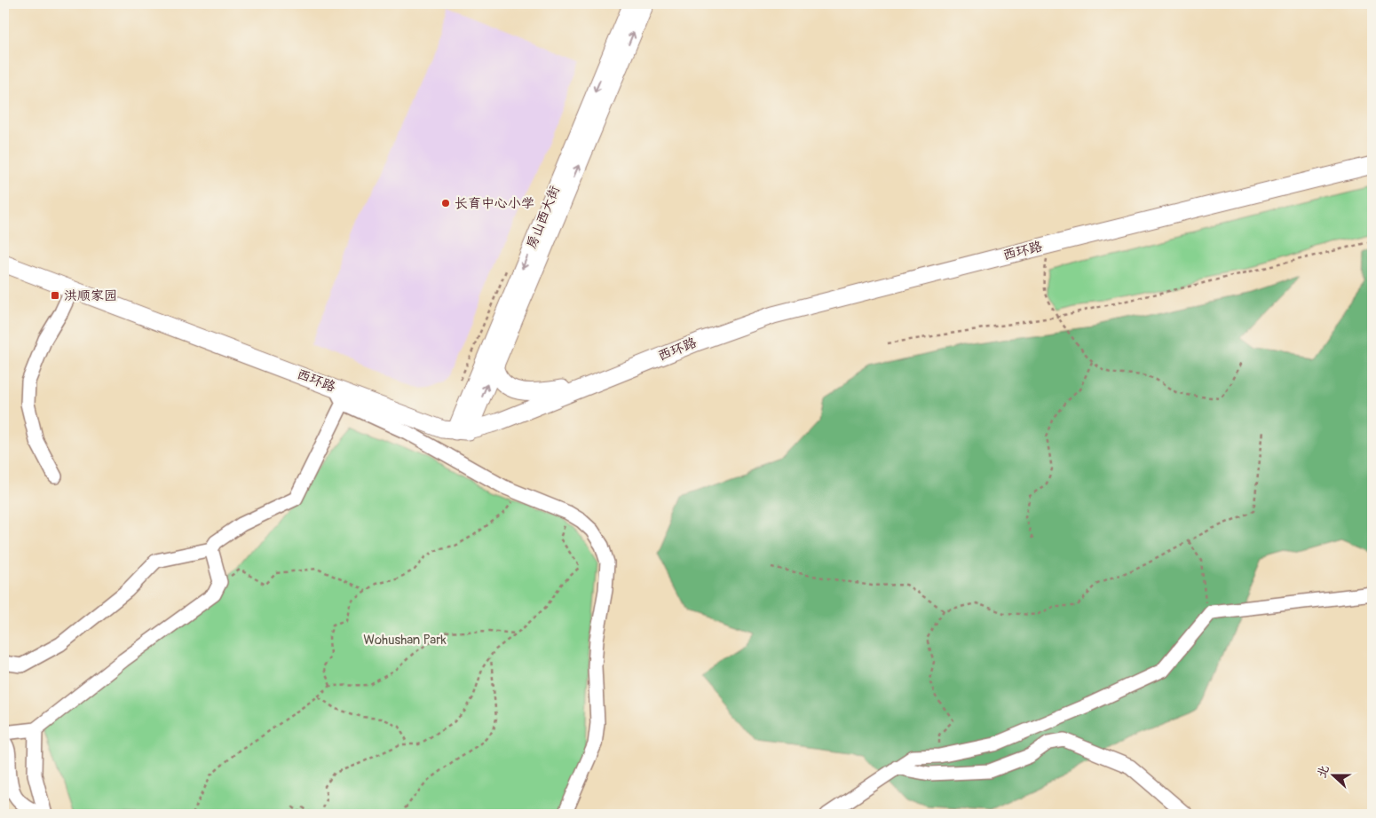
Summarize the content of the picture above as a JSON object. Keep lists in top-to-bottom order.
{
  "streets": {
    "main road": ["房山西大街", "西环路"]
  },
  "crossings": [
    ["房山西大街", "西环路"]
  ],
  "parks": ["Wohushan Park"],
  "places": {
    "other": ["长育中心小学"],
    "transit": ["洪顺家园"]
  },
  "north": "left"
}
